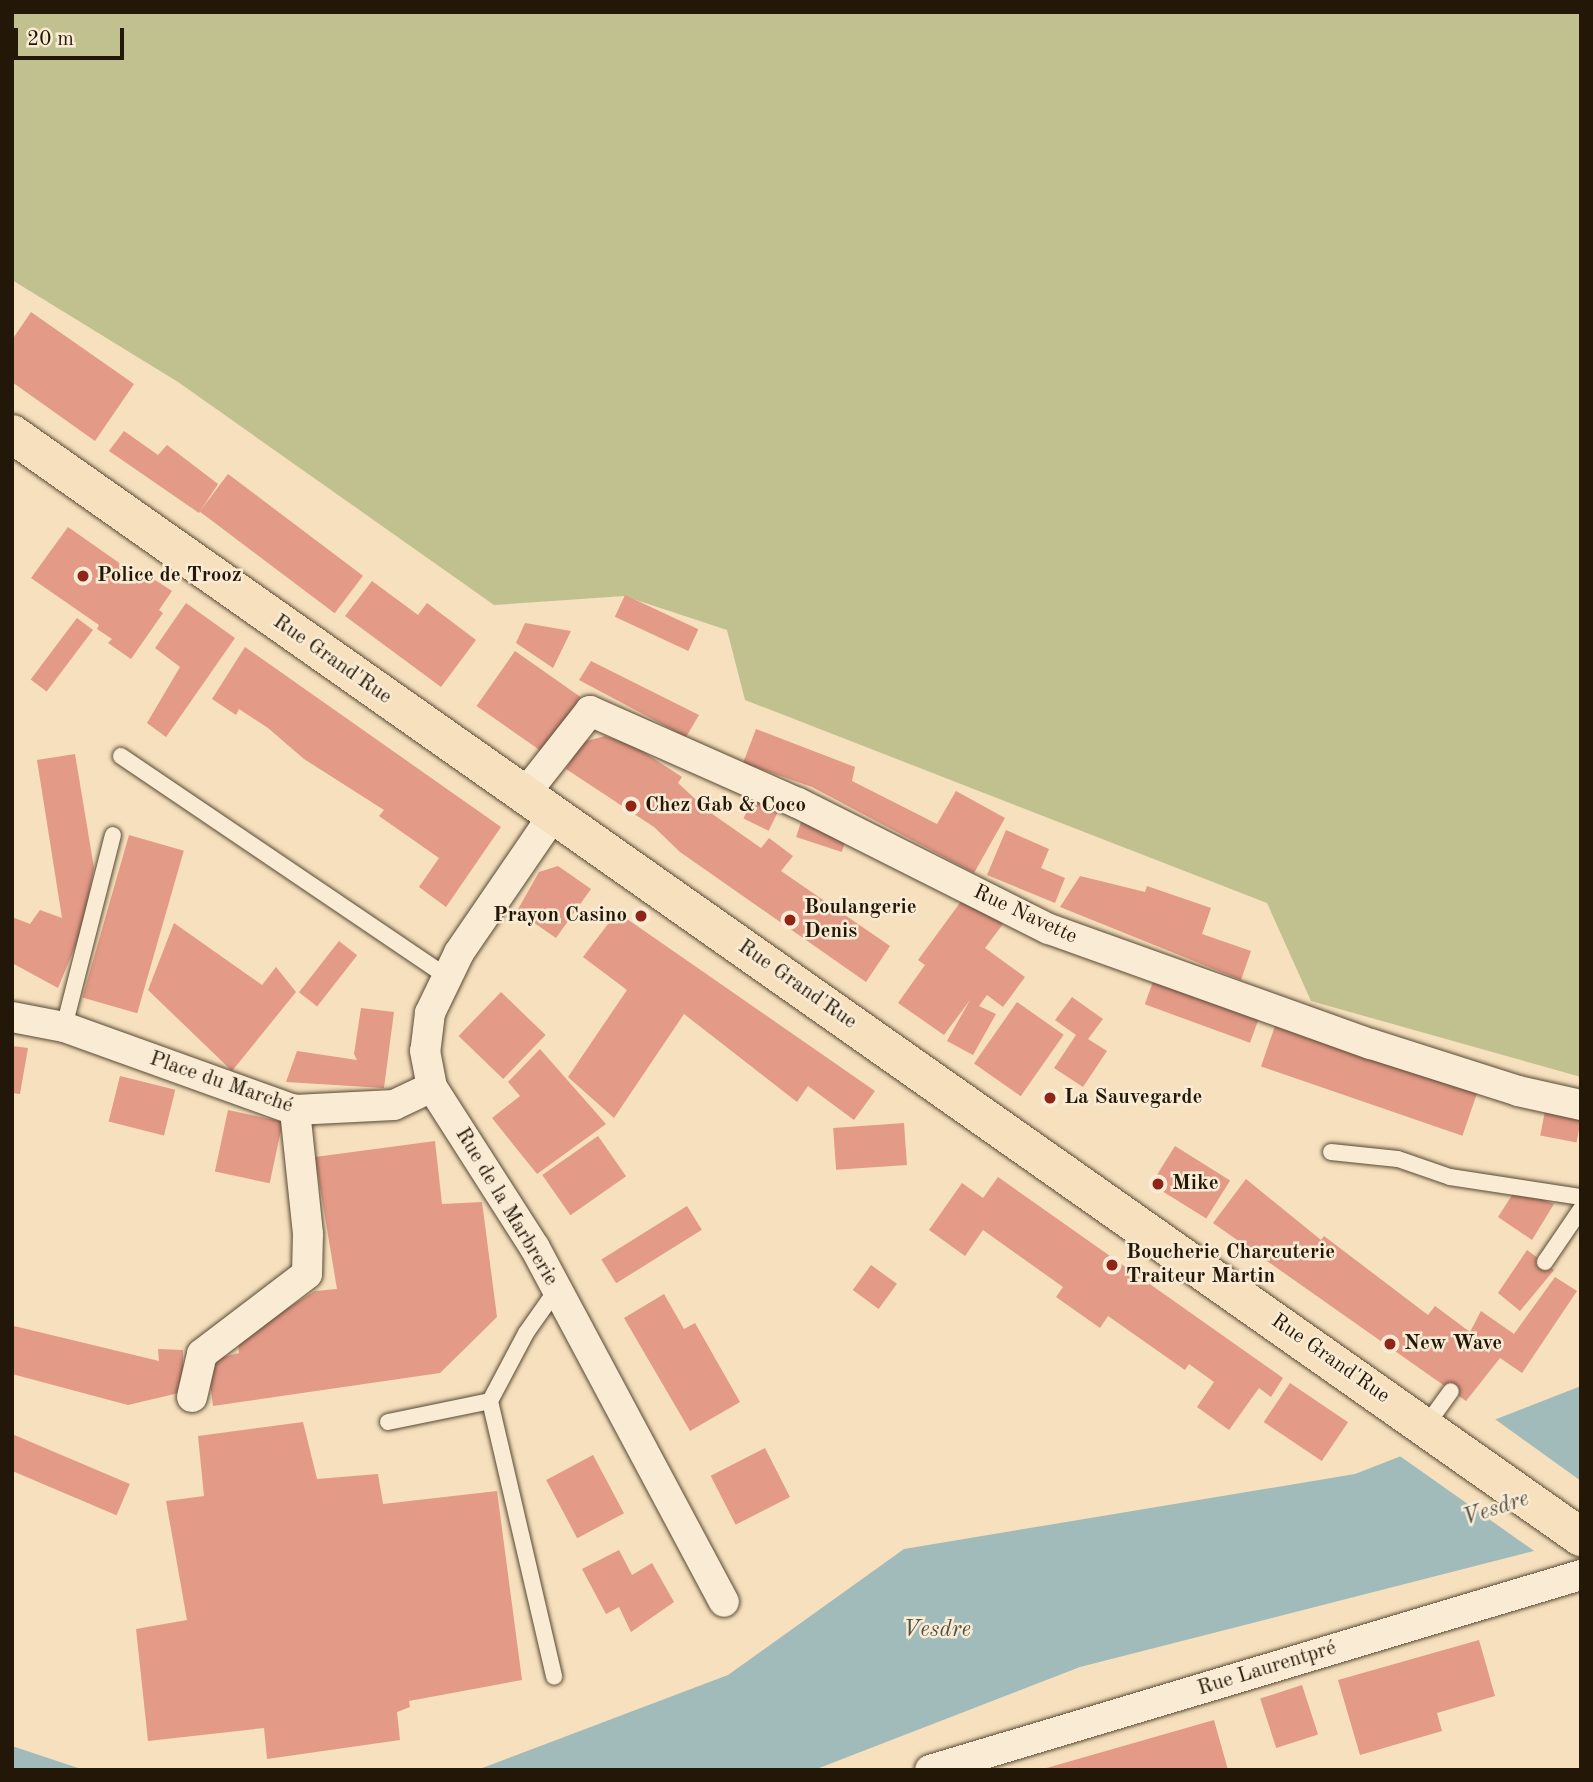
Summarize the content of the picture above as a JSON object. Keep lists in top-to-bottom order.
{
  "streets": {
    "main road": ["Rue Grand'Rue"],
    "street": [
      "Rue Navette",
      "Place du Marché",
      "Rue de la Marbrerie",
      "Rue Laurentpré"
    ]
  },
  "crossings": [
    ["Rue Grand'Rue", "Rue Navette"],
    ["Rue Grand'Rue", "Rue de la Marbrerie"],
    ["Rue Navette", "Rue de la Marbrerie"],
    ["Place du Marché", "Rue de la Marbrerie"]
  ],
  "water": ["Vesdre"],
  "places": [
    "Police de Trooz",
    "Chez Gab & Coco",
    "Prayon Casino",
    "Boulangerie Denis",
    "La Sauvegarde",
    "Mike",
    "Boucherie Charcuterie Traiteur Martin",
    "New Wave"
  ],
  "scale_bar": "20 m"
}
